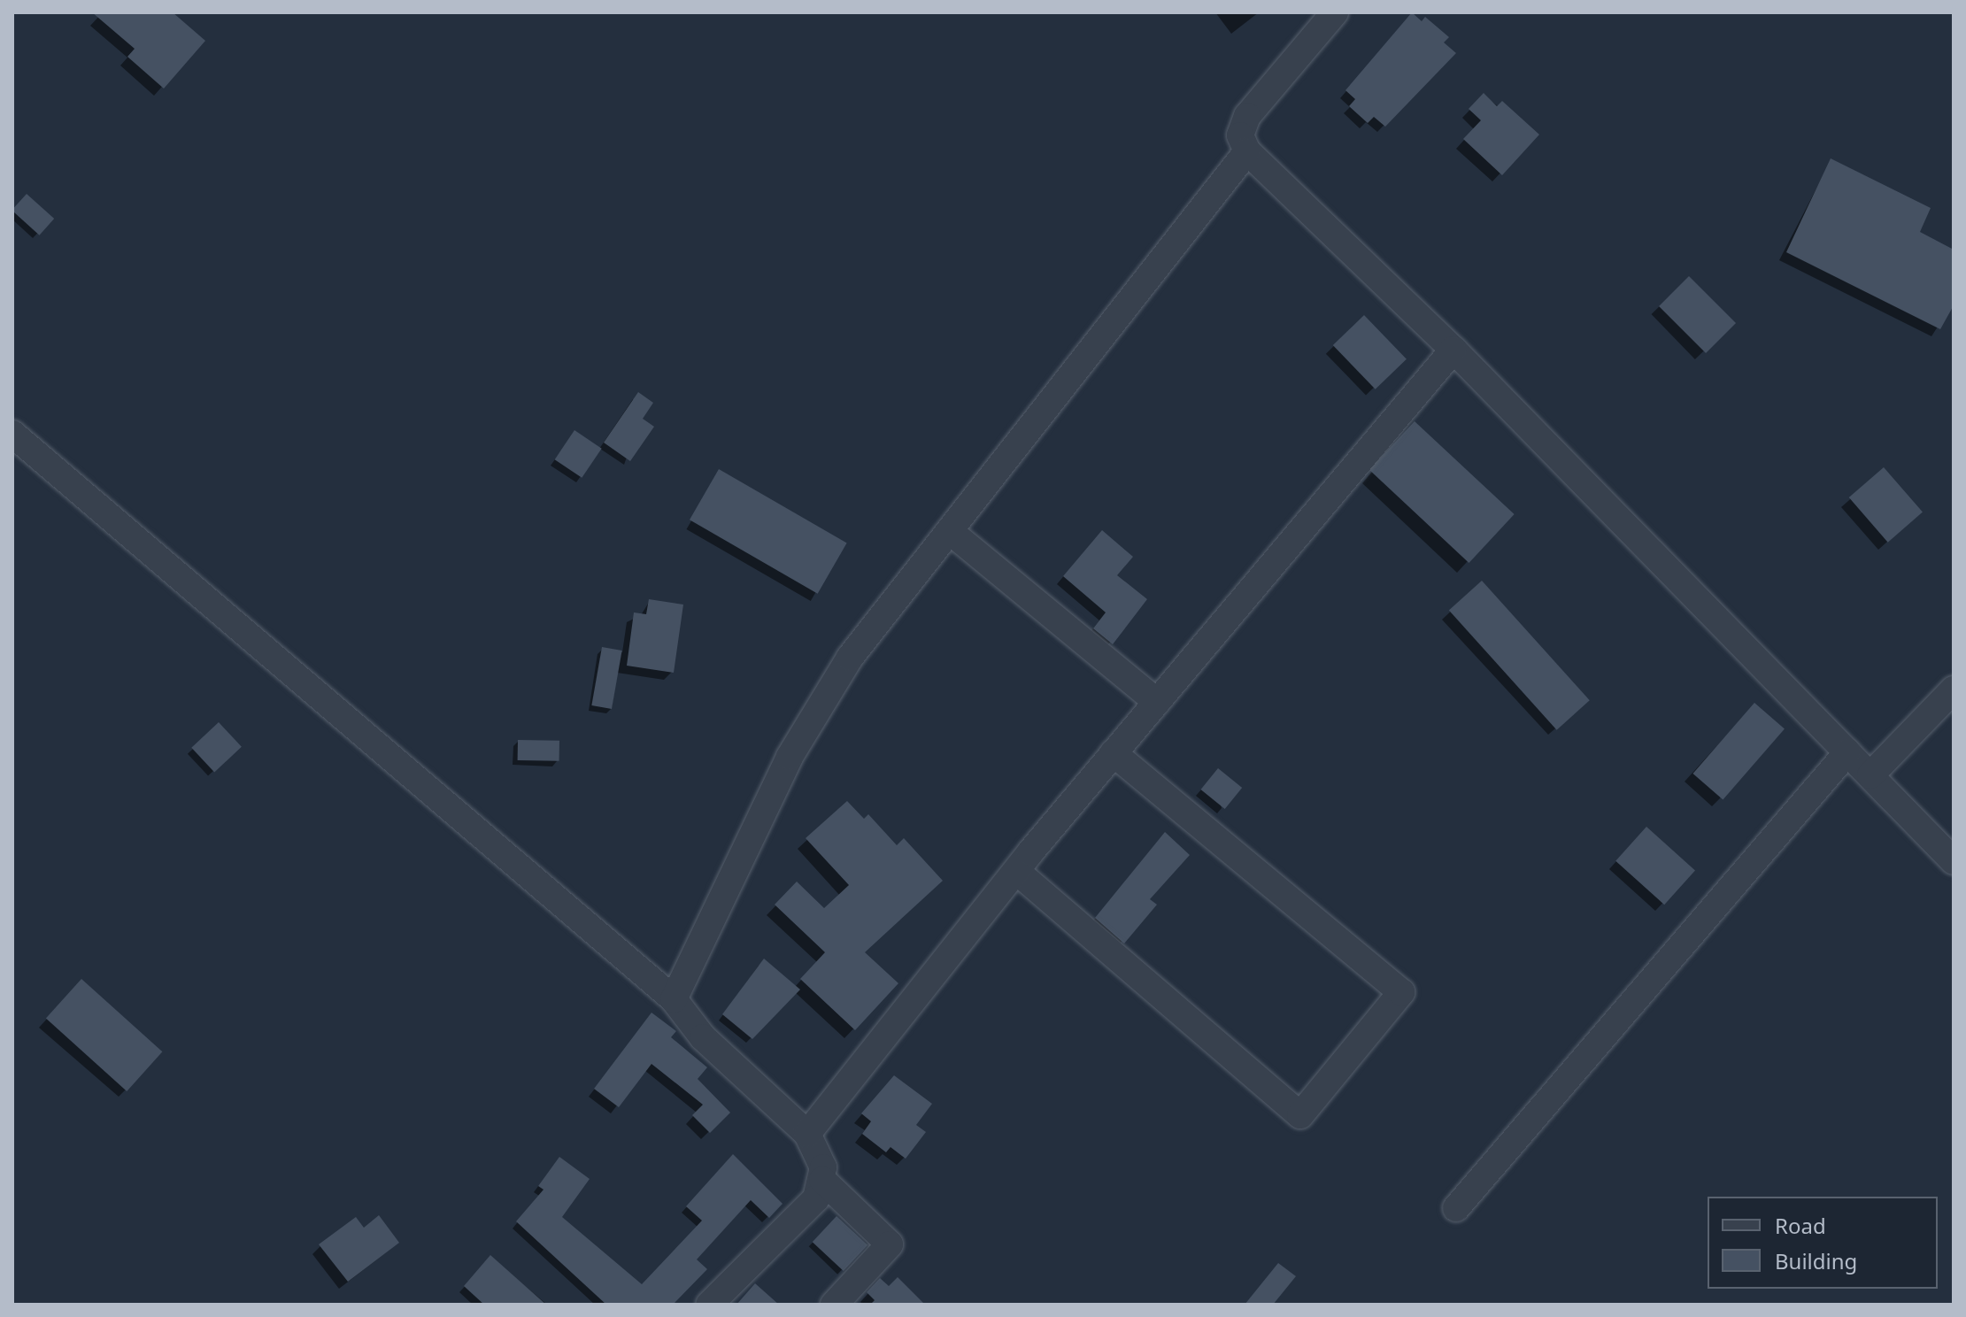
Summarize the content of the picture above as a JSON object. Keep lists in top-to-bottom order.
{
  "legend": ["Road", "Building"]
}
